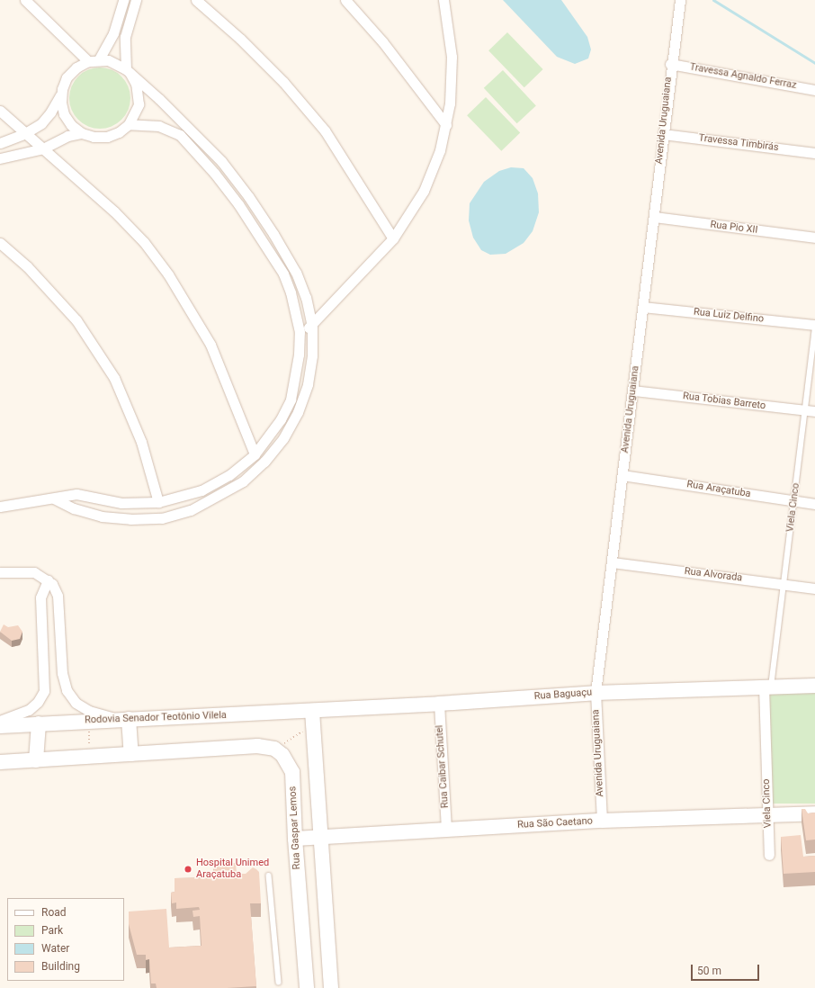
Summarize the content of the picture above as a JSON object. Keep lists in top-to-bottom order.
{
  "streets": {
    "main road": [
      "Rua Baguaçu",
      "Rodovia Senador Teotônio Vilela",
      "Rua São Caetano",
      "Rua Gaspar Lemos"
    ],
    "street": [
      "Travessa Agnaldo Ferraz",
      "Avenida Uruguaiana",
      "Travessa Timbirás",
      "Rua Pio XII",
      "Rua Luiz Delfino",
      "Rua Tobias Barreto",
      "Rua Araçatuba",
      "Viela Cinco",
      "Rua Alvorada",
      "Rua Caibar Schutel"
    ]
  },
  "crossings": [
    ["Travessa Agnaldo Ferraz", "Avenida Uruguaiana"],
    ["Avenida Uruguaiana", "Travessa Timbirás"],
    ["Avenida Uruguaiana", "Rua Pio XII"],
    ["Avenida Uruguaiana", "Rua Luiz Delfino"],
    ["Avenida Uruguaiana", "Rua Tobias Barreto"],
    ["Avenida Uruguaiana", "Rua Araçatuba"],
    ["Avenida Uruguaiana", "Rua Alvorada"],
    ["Avenida Uruguaiana", "Rua Baguaçu"],
    ["Avenida Uruguaiana", "Rua São Caetano"],
    ["Rua Tobias Barreto", "Viela Cinco"],
    ["Rua Araçatuba", "Viela Cinco"],
    ["Viela Cinco", "Rua Alvorada"],
    ["Viela Cinco", "Rua Baguaçu"],
    ["Viela Cinco", "Rua São Caetano"],
    ["Rua Baguaçu", "Rodovia Senador Teotônio Vilela"],
    ["Rua Baguaçu", "Rua Caibar Schutel"],
    ["Rua Caibar Schutel", "Rua São Caetano"],
    ["Rua São Caetano", "Rua Gaspar Lemos"]
  ],
  "places": ["Hospital Unimed Araçatuba"],
  "legend": [
    "Road",
    "Park",
    "Water",
    "Building"
  ],
  "scale_bar": "50 m"
}
